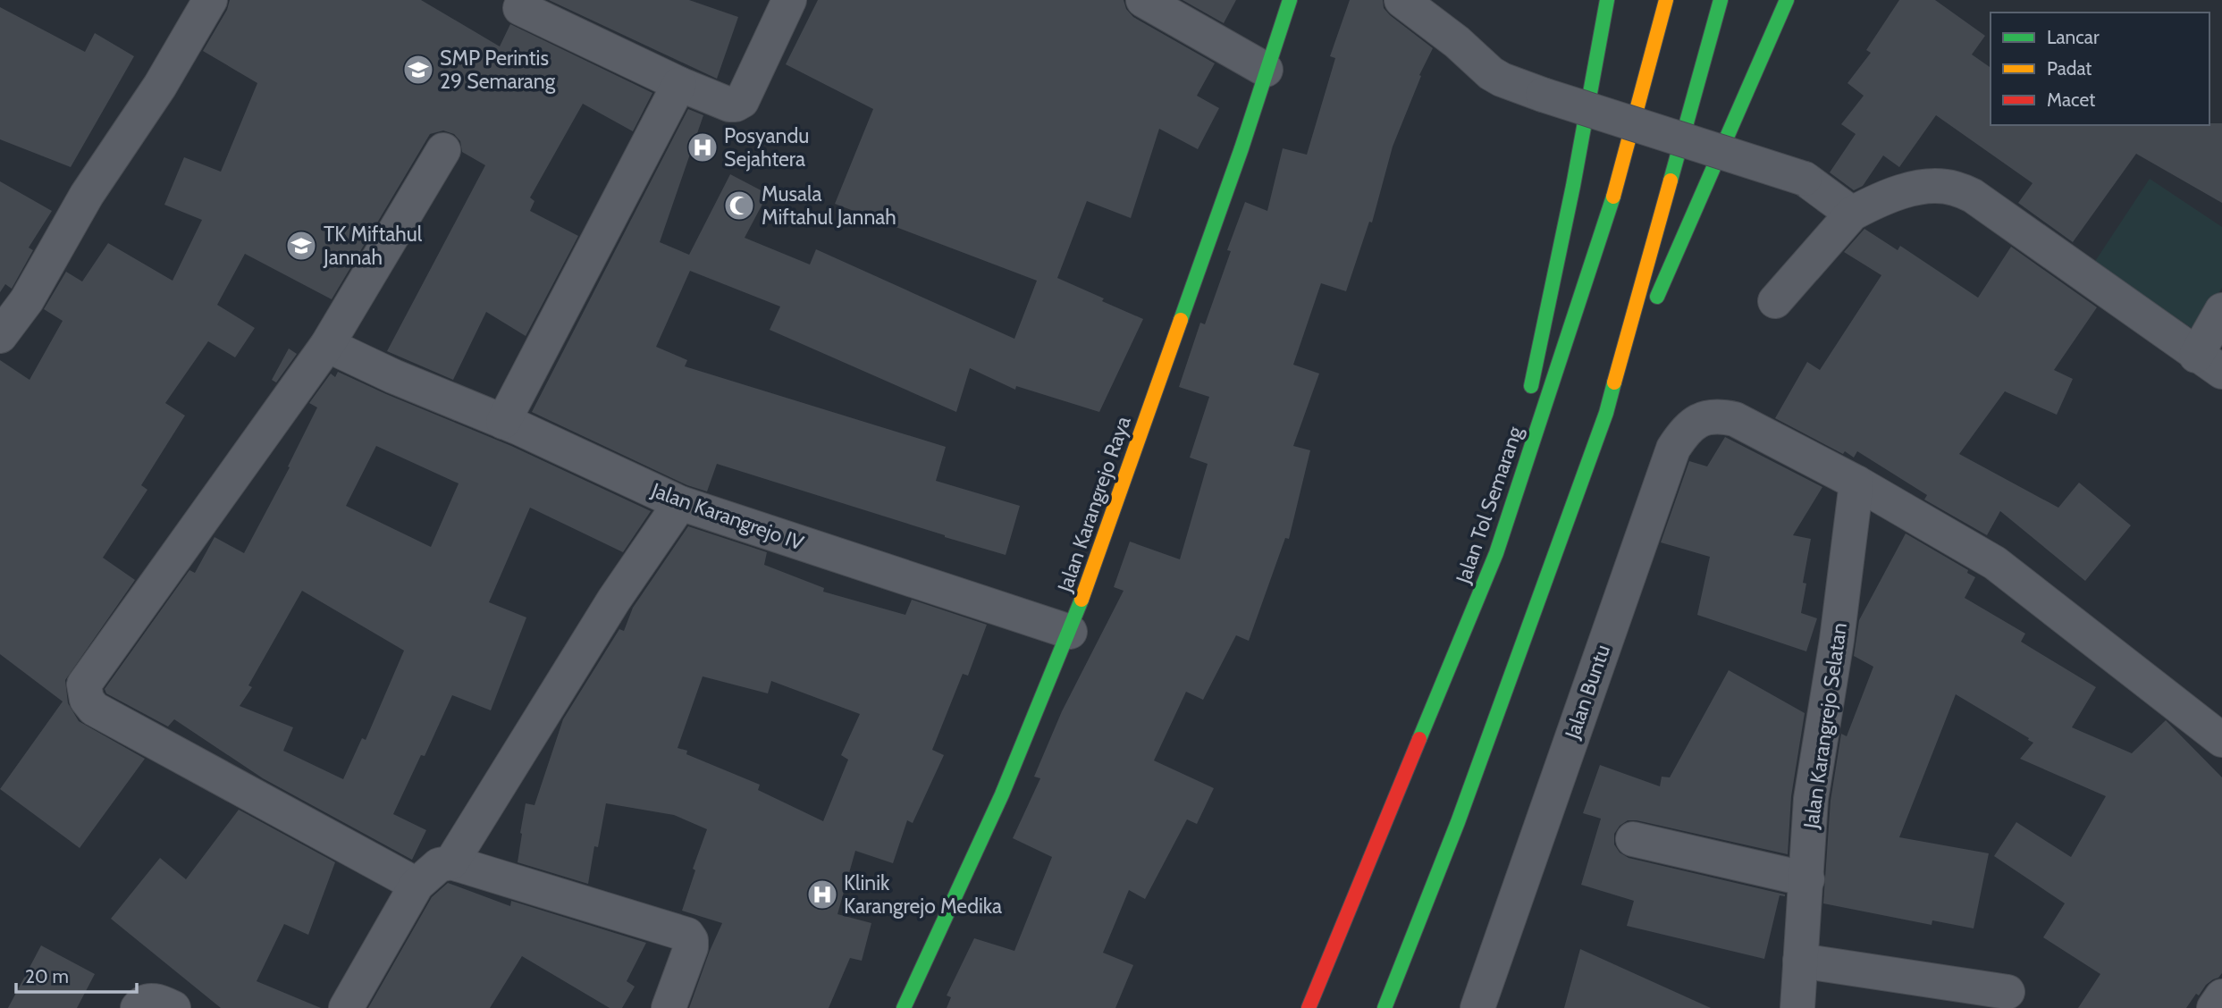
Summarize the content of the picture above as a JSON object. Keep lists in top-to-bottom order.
{
  "streets": {
    "main road": ["Jalan Karangrejo Raya", "Jalan Tol Semarang"],
    "street": ["Jalan Karangrejo IV", "Jalan Buntu", "Jalan Karangrejo Selatan"]
  },
  "crossings": [
    ["Jalan Karangrejo Raya", "Jalan Karangrejo IV"],
    ["Jalan Buntu", "Jalan Karangrejo Selatan"]
  ],
  "places": {
    "school or university": ["SMP Perintis 29 Semarang", "TK Miftahul Jannah"],
    "hospital": ["Posyandu Sejahtera", "Klinik Karangrejo Medika"],
    "mosque": ["Musala Miftahul Jannah"]
  },
  "legend": ["Lancar", "Padat", "Macet"],
  "scale_bar": "20 m"
}
